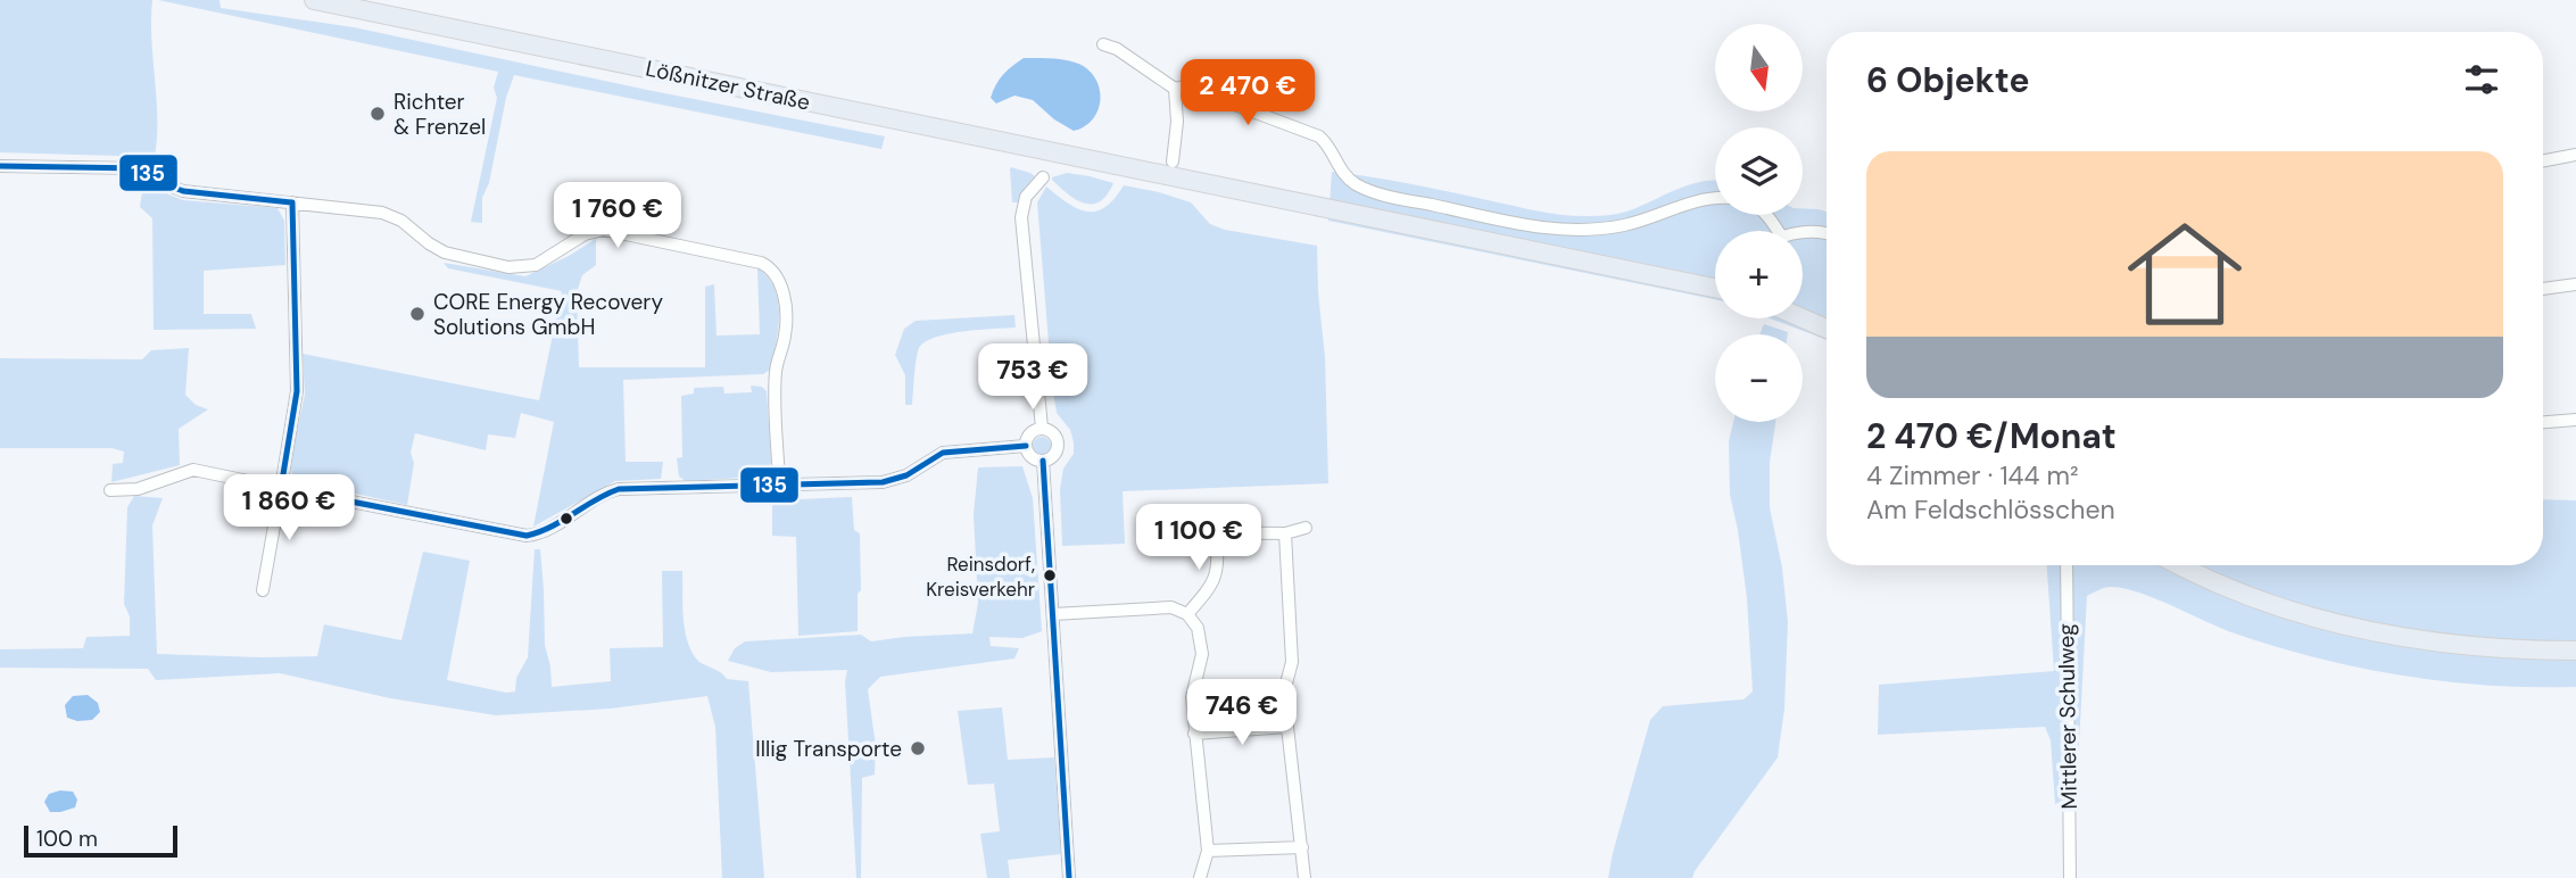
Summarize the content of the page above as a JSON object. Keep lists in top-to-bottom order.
{
  "streets": {
    "main road": ["Lößnitzer Straße"],
    "street": ["Mittlerer Schulweg"]
  },
  "places": [
    "Richter & Frenzel",
    "CORE Energy Recovery Solutions GmbH",
    "Reinsdorf, Kreisverkehr",
    "Illig Transporte"
  ],
  "lines": ["transit line 135"],
  "scale_bar": "100 m",
  "north": "bottom",
  "page": {
    "map_buttons": ["+", "−"],
    "heading": "6 Objekte",
    "price": [
      "2 470 €",
      "1 760 €",
      "753 €",
      "1 860 €",
      "1 100 €",
      "746 €"
    ],
    "list": [
      {
        "name": "2 470 €/Monat",
        "note": "4 Zimmer · 144 m² · Am Feldschlösschen"
      }
    ],
    "scale": "100 m"
  }
}
